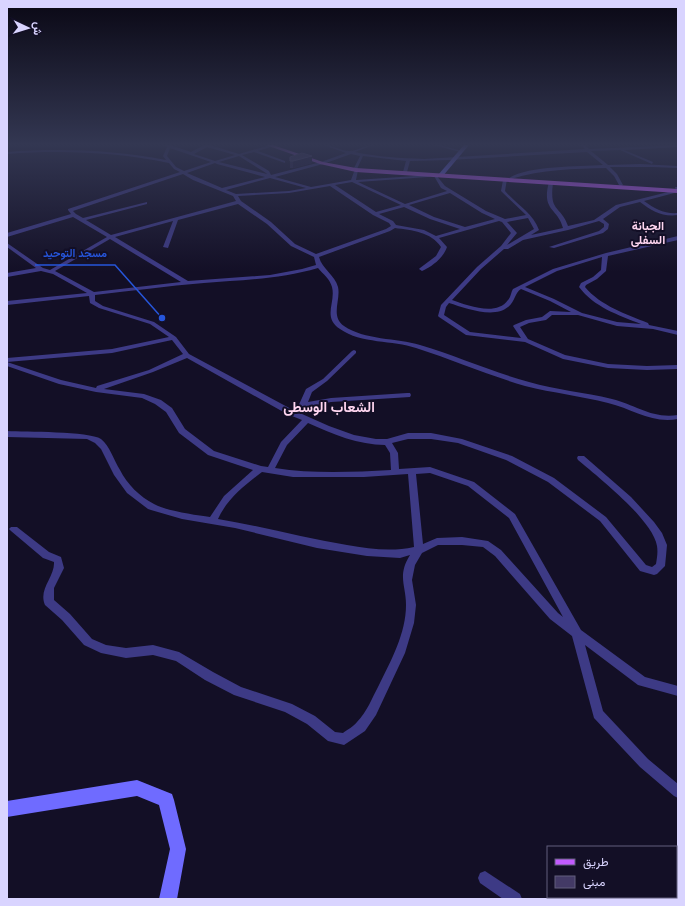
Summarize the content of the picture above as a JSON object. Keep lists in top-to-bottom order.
{
  "districts": ["الجبانة السفلى", "الشعاب الوسطى"],
  "places": ["مسجد التوحيد"],
  "legend": ["طريق", "مبنى"],
  "north": "right"
}
